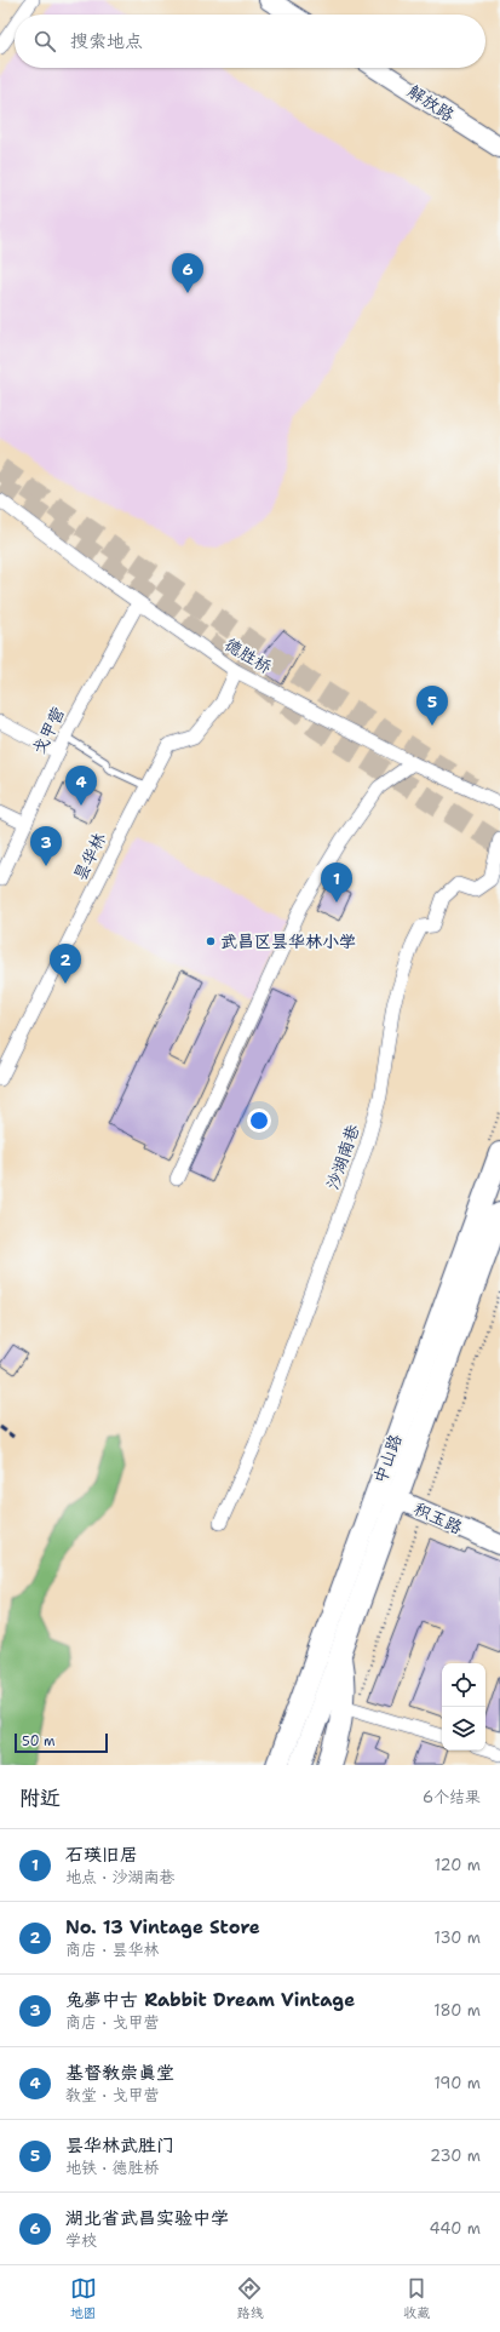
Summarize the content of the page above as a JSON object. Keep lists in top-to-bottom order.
{
  "streets": {
    "main road": ["解放路", "中山路", "积玉路"],
    "street": [
      "德胜桥",
      "戈甲营",
      "昙华林",
      "沙湖南巷"
    ]
  },
  "crossings": [
    ["德胜桥", "戈甲营"],
    ["德胜桥", "昙华林"],
    ["中山路", "积玉路"]
  ],
  "places": ["武昌区昙华林小学"],
  "scale_bar": "50 m",
  "page": {
    "search": "搜索地点",
    "pins": [
      "6",
      "5",
      "4",
      "3",
      "1",
      "2"
    ],
    "scale": "50 m",
    "heading": ["附近", "6个结果"],
    "list": [
      {
        "mark": "1",
        "name": "石瑛旧居",
        "note": "地点 · 沙湖南巷",
        "value": "120 m"
      },
      {
        "mark": "2",
        "name": "No. 13 Vintage Store",
        "note": "商店 · 昙华林",
        "value": "130 m"
      },
      {
        "mark": "3",
        "name": "兔夢中古 Rabbit Dream Vintage",
        "note": "商店 · 戈甲营",
        "value": "180 m"
      },
      {
        "mark": "4",
        "name": "基督教崇真堂",
        "note": "教堂 · 戈甲营",
        "value": "190 m"
      },
      {
        "mark": "5",
        "name": "昙华林武胜门",
        "note": "地铁 · 德胜桥",
        "value": "230 m"
      },
      {
        "mark": "6",
        "name": "湖北省武昌实验中学",
        "note": "学校",
        "value": "440 m"
      }
    ],
    "nav": ["地图", "路线", "收藏"]
  }
}
